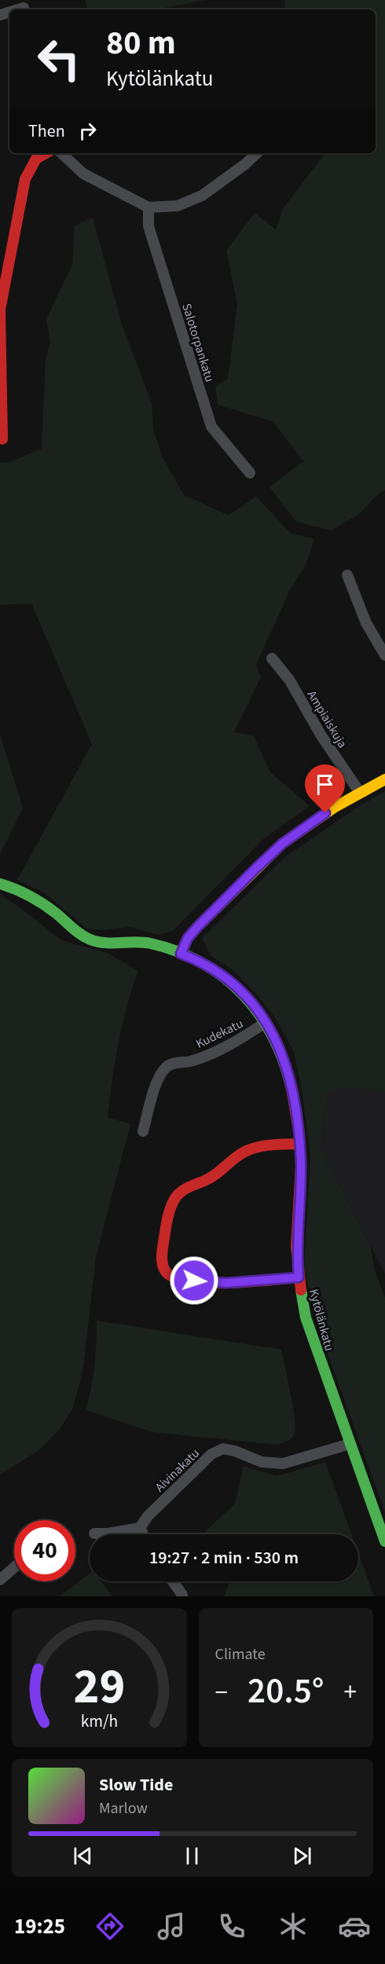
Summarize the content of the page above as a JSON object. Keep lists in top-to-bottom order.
{
  "streets": {
    "street": [
      "Salotorpankatu",
      "Ampiaiskuja",
      "Kudekatu",
      "Kytölänkatu",
      "Aivinakatu"
    ]
  },
  "crossings": [
    ["Kudekatu", "Kytölänkatu"],
    ["Kytölänkatu", "Aivinakatu"]
  ],
  "page": {
    "turn": ["80 m", "Kytölänkatu"],
    "then": "Then",
    "limit": "40",
    "trip": "19:27 · 2 min · 530 m",
    "tile": "Climate",
    "heat": ["−", "20.5°", "+"],
    "song": ["Slow Tide", "Marlow"],
    "tabs": "19:25",
    "gauge": ["29", "km/h"]
  }
}
